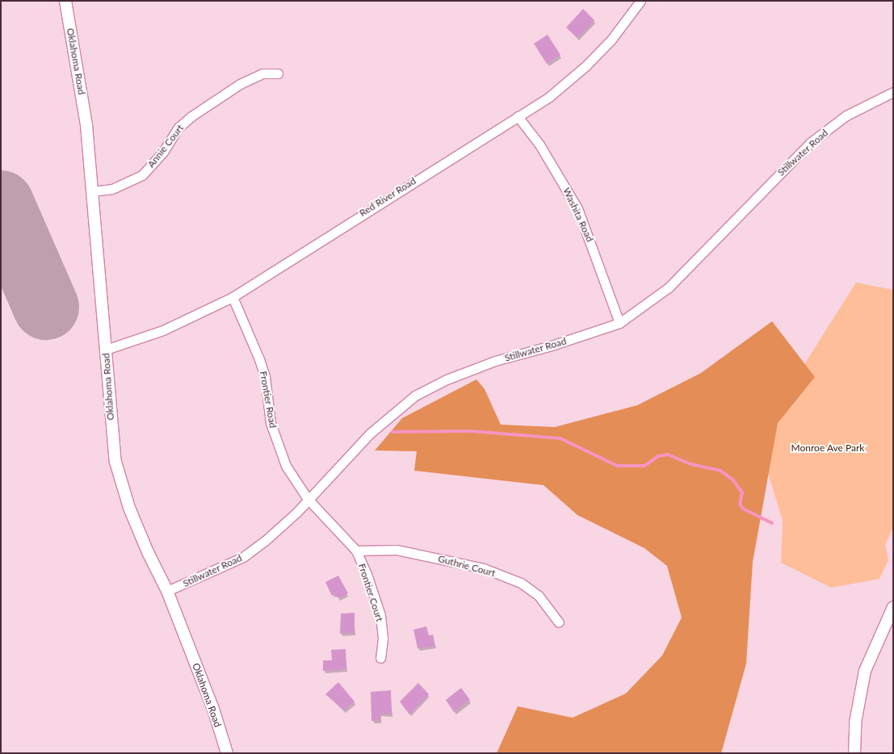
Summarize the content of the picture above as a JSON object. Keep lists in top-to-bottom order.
{
  "streets": {
    "street": [
      "Oklahoma Road",
      "Annie Court",
      "Stillwater Road",
      "Red River Road",
      "Washita Road",
      "Frontier Road",
      "Guthrie Court",
      "Frontier Court"
    ]
  },
  "crossings": [
    ["Oklahoma Road", "Annie Court"],
    ["Oklahoma Road", "Stillwater Road"],
    ["Oklahoma Road", "Red River Road"],
    ["Stillwater Road", "Washita Road"],
    ["Stillwater Road", "Frontier Road"],
    ["Stillwater Road", "Frontier Court"],
    ["Red River Road", "Washita Road"],
    ["Red River Road", "Frontier Road"],
    ["Frontier Road", "Frontier Court"],
    ["Guthrie Court", "Frontier Court"]
  ],
  "parks": ["Monroe Ave Park"]
}
